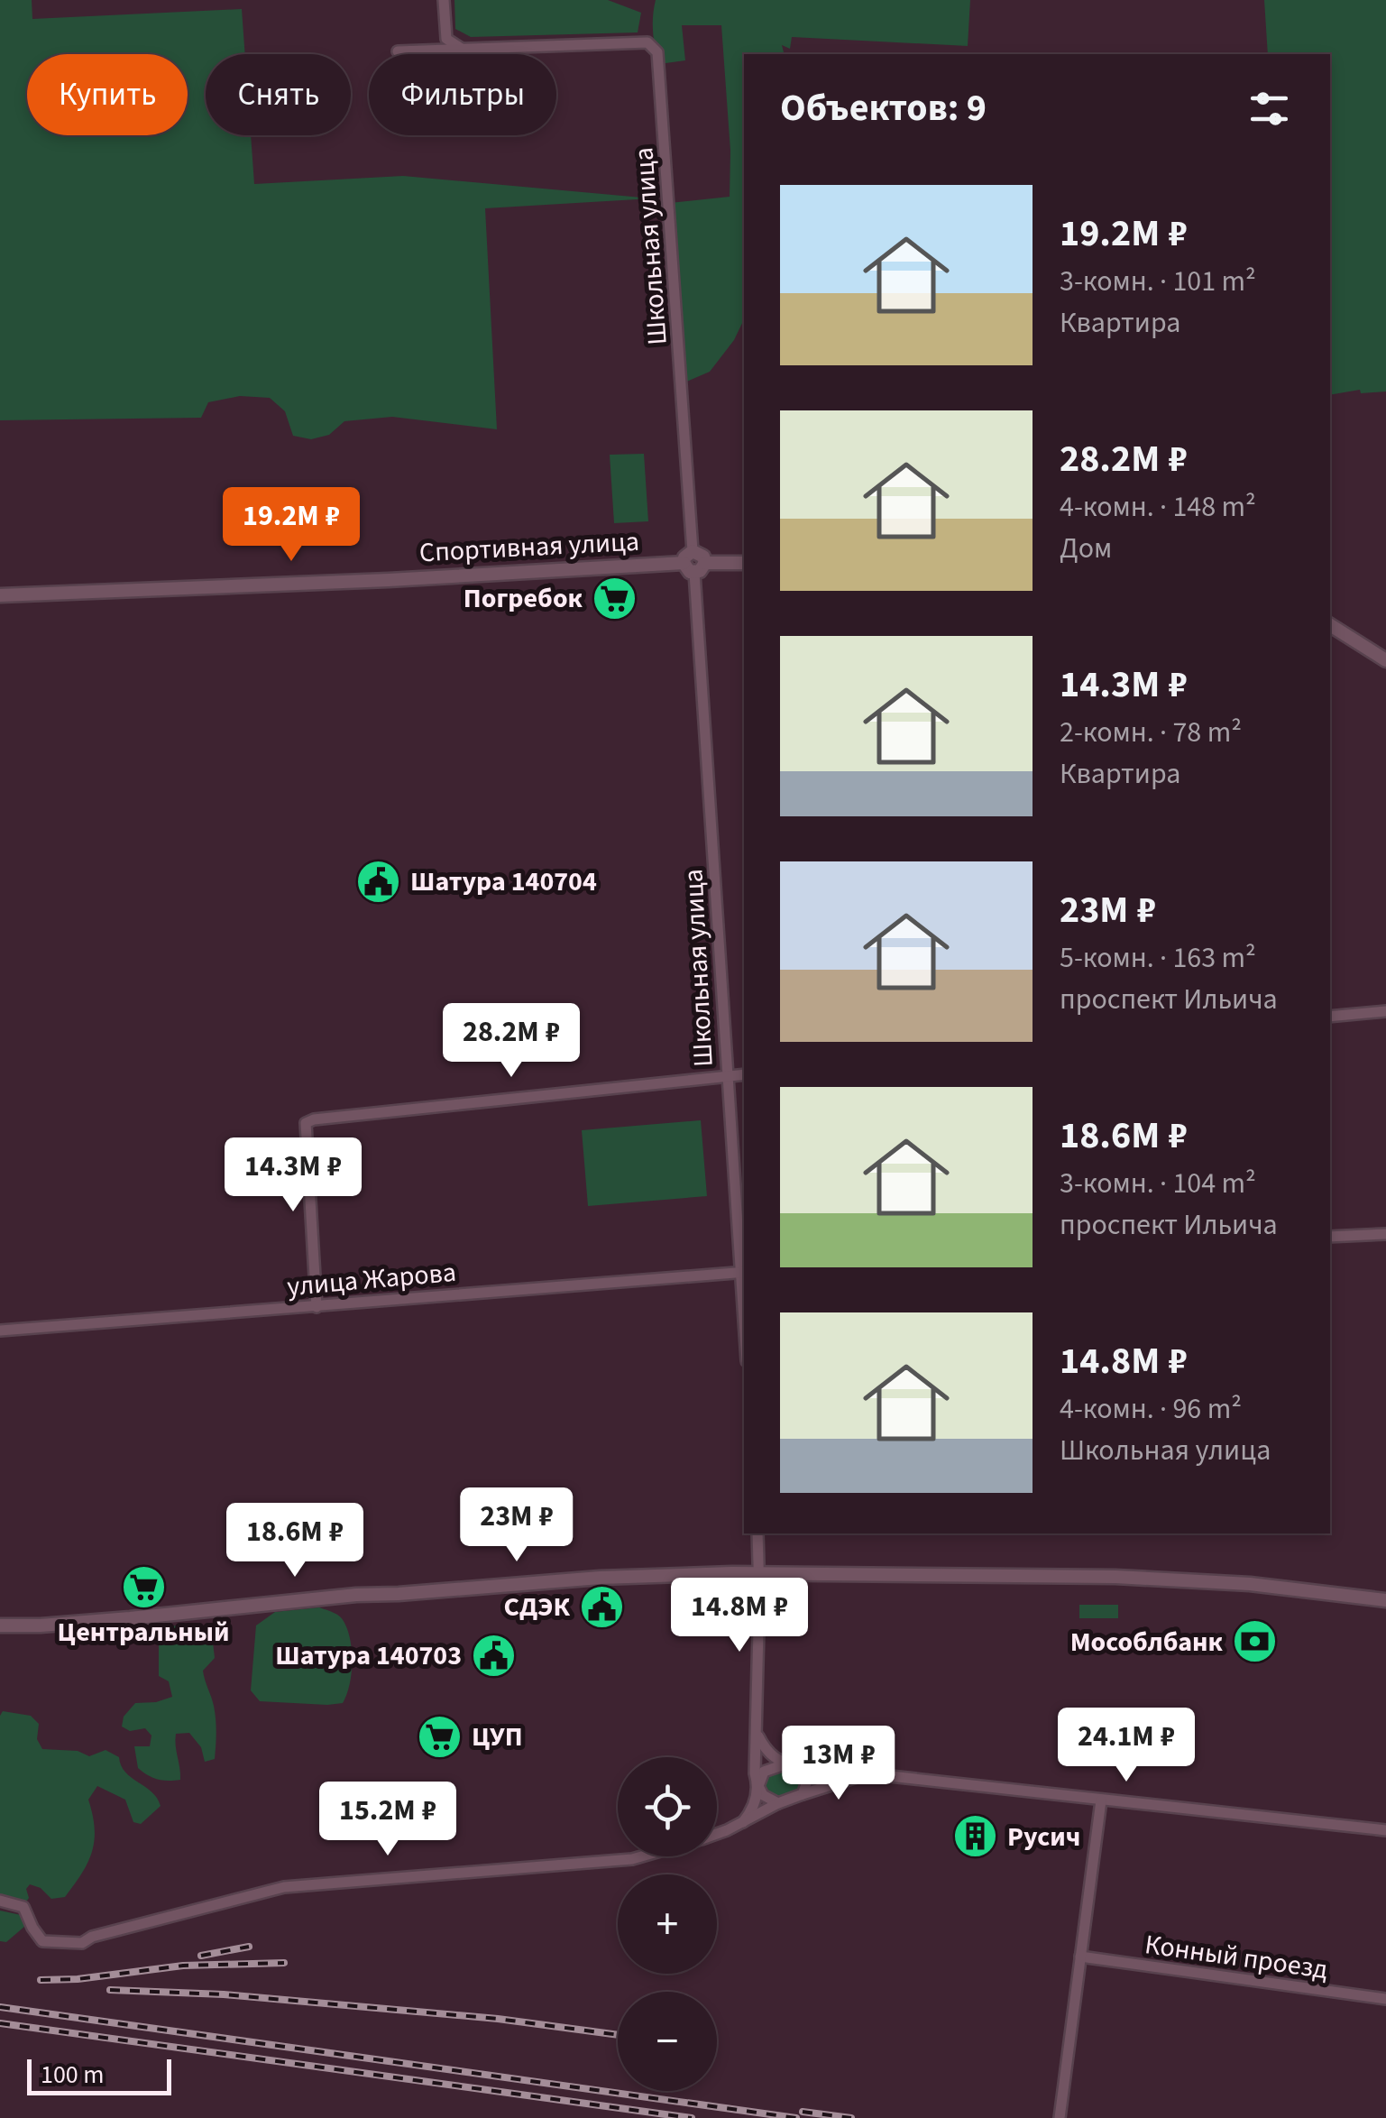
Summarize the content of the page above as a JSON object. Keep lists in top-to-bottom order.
{
  "streets": {
    "street": [
      "Школьная улица",
      "Спортивная улица",
      "улица Жарова",
      "Конный проезд"
    ]
  },
  "crossings": [
    ["Школьная улица", "улица Жарова"]
  ],
  "places": {
    "supermarket": ["Погребок", "Центральный", "ЦУП"],
    "public building": ["Шатура 140704", "СДЭК", "Шатура 140703"],
    "bank": ["Мособлбанк"],
    "building": ["Русич"]
  },
  "scale_bar": "100 m",
  "page": {
    "chip": ["Купить", "Снять", "Фильтры"],
    "heading": "Объектов: 9",
    "list": [
      {
        "name": "19.2M ₽",
        "note": "3-комн. · 101 m² · Квартира"
      },
      {
        "name": "28.2M ₽",
        "note": "4-комн. · 148 m² · Дом"
      },
      {
        "name": "14.3M ₽",
        "note": "2-комн. · 78 m² · Квартира"
      },
      {
        "name": "23M ₽",
        "note": "5-комн. · 163 m² · проспект Ильича"
      },
      {
        "name": "18.6M ₽",
        "note": "3-комн. · 104 m² · проспект Ильича"
      },
      {
        "name": "14.8M ₽",
        "note": "4-комн. · 96 m² · Школьная улица"
      }
    ],
    "price": [
      "19.2M ₽",
      "28.2M ₽",
      "14.3M ₽",
      "23M ₽",
      "18.6M ₽",
      "14.8M ₽",
      "24.1M ₽",
      "13M ₽",
      "15.2M ₽"
    ],
    "map_buttons": ["+", "−"],
    "scale": "100 m"
  }
}
